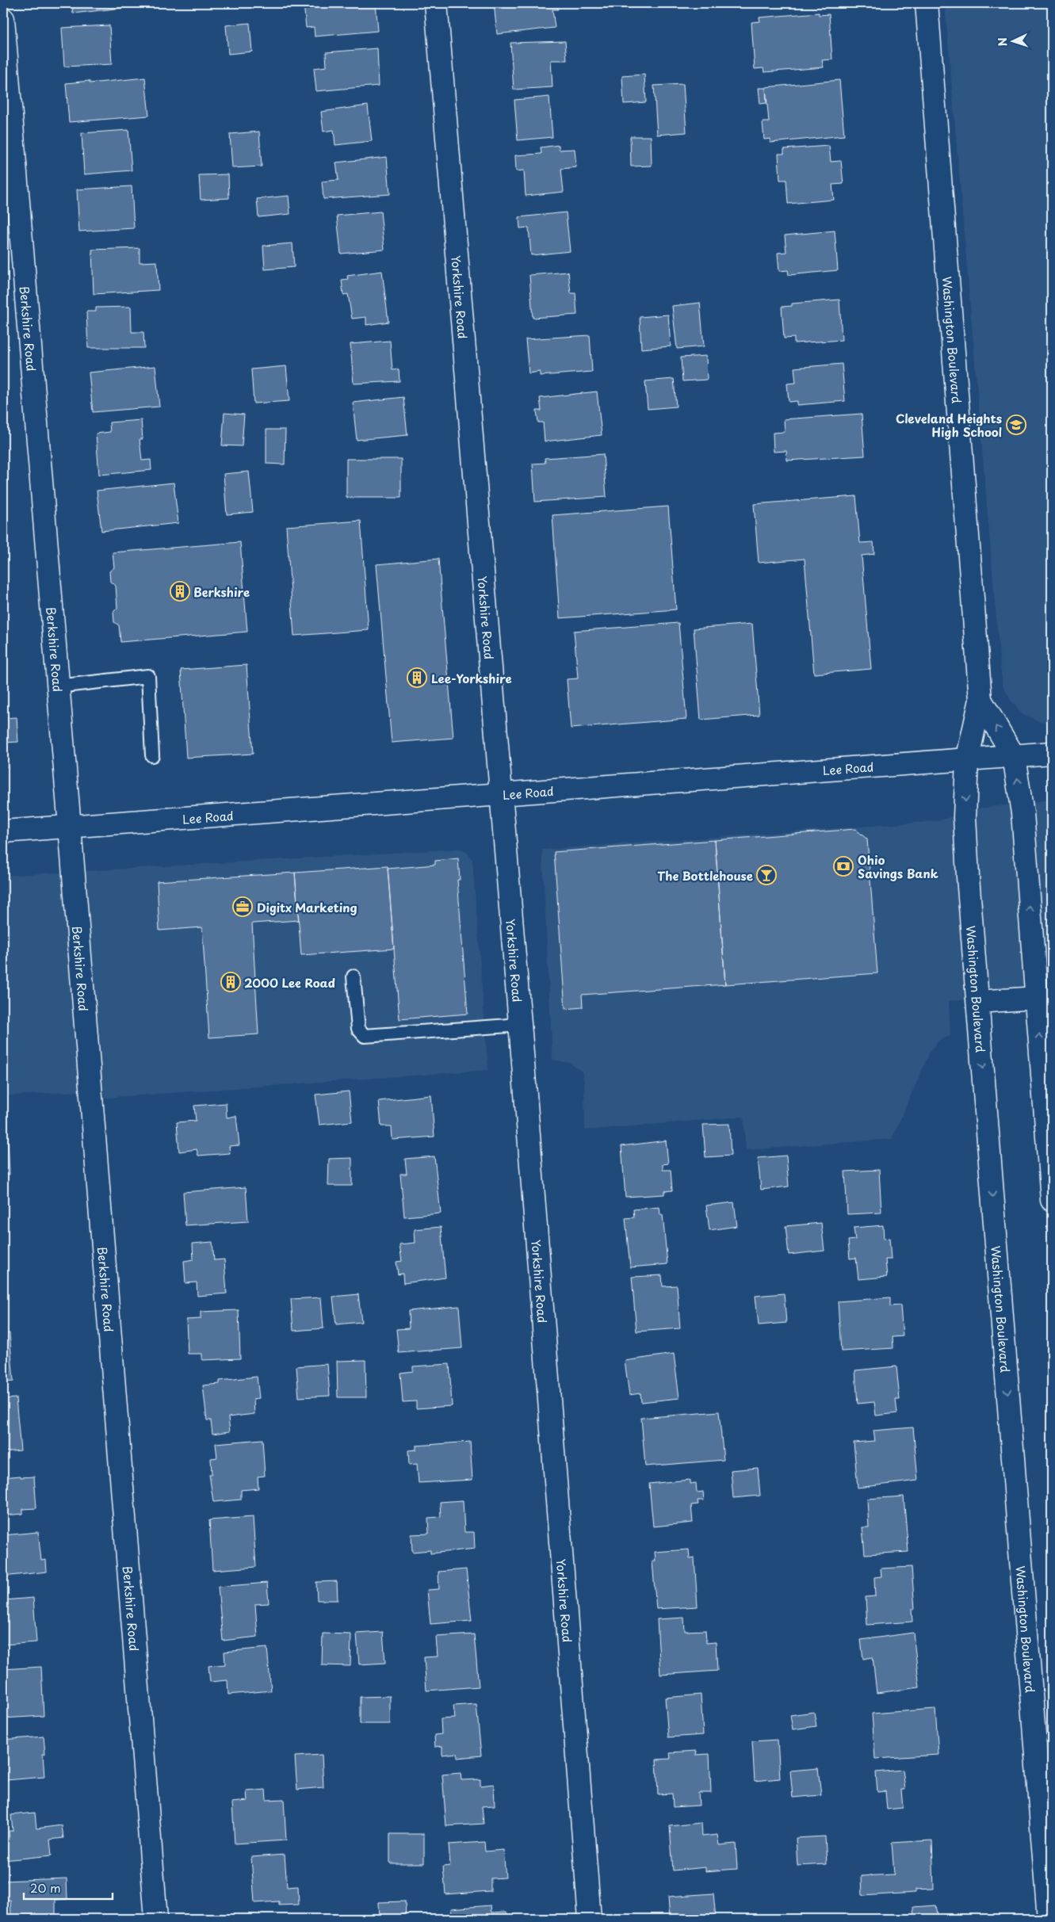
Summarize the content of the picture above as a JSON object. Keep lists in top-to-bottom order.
{
  "streets": {
    "street": [
      "Yorkshire Road",
      "Berkshire Road",
      "Washington Boulevard",
      "Lee Road"
    ]
  },
  "crossings": [
    ["Yorkshire Road", "Lee Road"],
    ["Berkshire Road", "Lee Road"],
    ["Washington Boulevard", "Lee Road"]
  ],
  "places": {
    "school or university": ["Cleveland Heights High School"],
    "building": ["Berkshire", "Lee-Yorkshire", "2000 Lee Road"],
    "bank": ["Ohio Savings Bank"],
    "bar": ["The Bottlehouse"],
    "office": ["Digitx Marketing"]
  },
  "scale_bar": "20 m",
  "north": "left"
}
